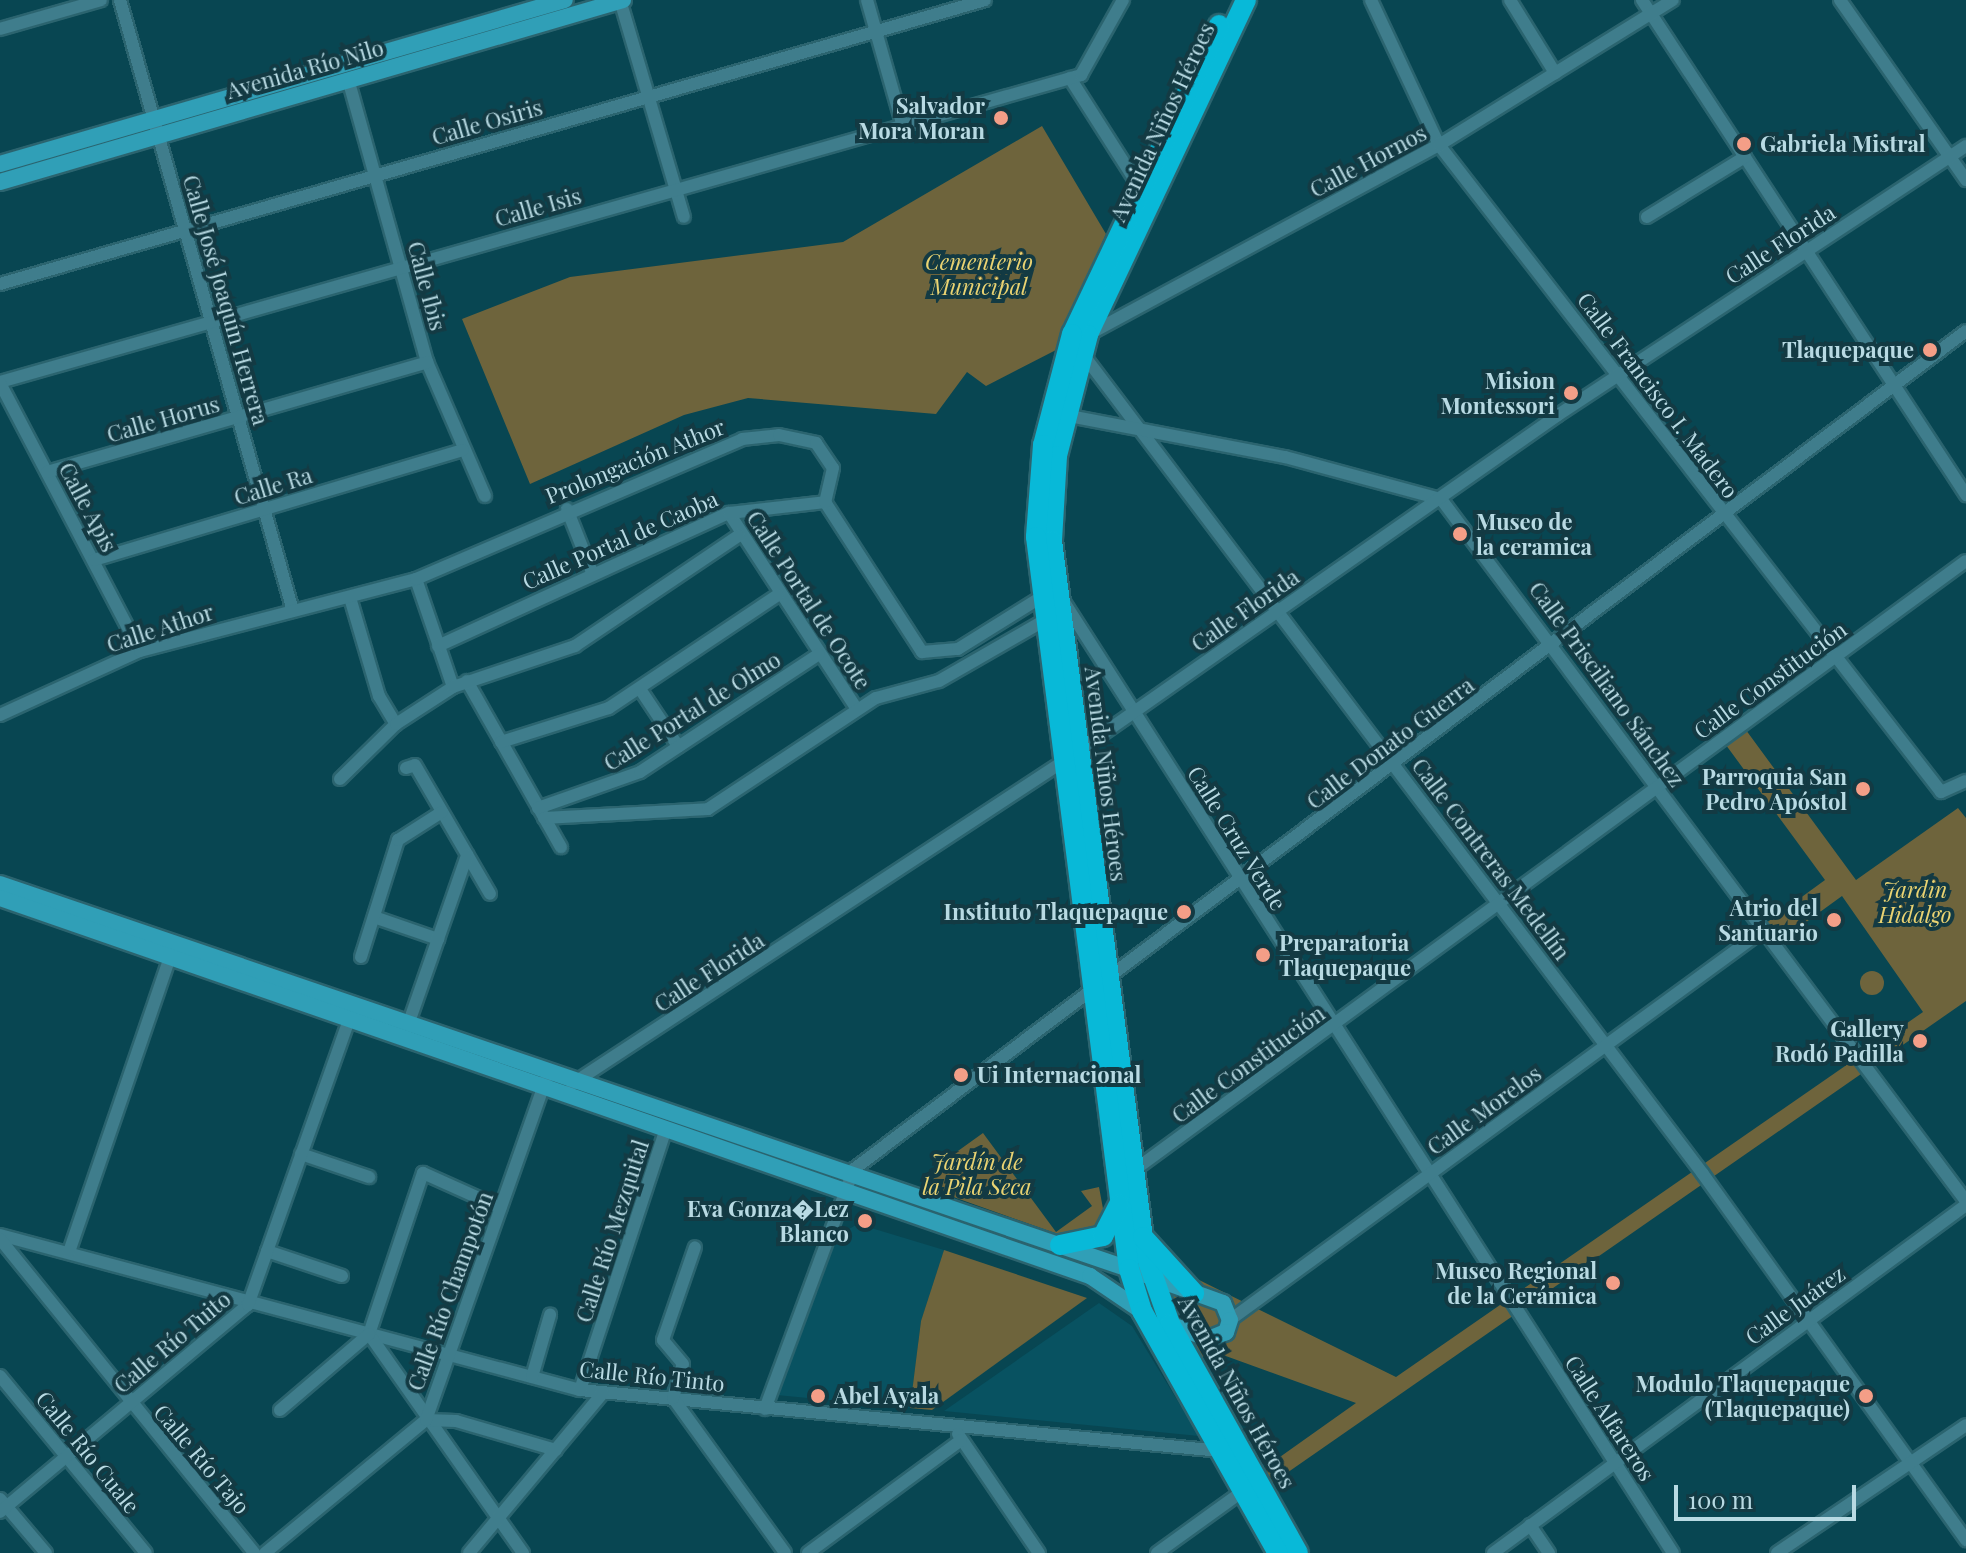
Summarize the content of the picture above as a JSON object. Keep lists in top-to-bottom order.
{
  "streets": {
    "main road": ["Avenida Río Nilo", "Avenida Niños Héroes"],
    "street": [
      "Calle Osiris",
      "Calle Hornos",
      "Calle Isis",
      "Calle Florida",
      "Calle Ibis",
      "Calle José Joaquín Herrera",
      "Calle Francisco I. Madero",
      "Calle Horus",
      "Prolongación Athor",
      "Calle Ra",
      "Calle Apis",
      "Calle Portal de Caoba",
      "Calle Portal de Ocote",
      "Calle Athor",
      "Calle Constitución",
      "Calle Prisciliano Sánchez",
      "Calle Portal de Olmo",
      "Calle Donato Guerra",
      "Calle Cruz Verde",
      "Calle Contreras Medellín",
      "Calle Morelos",
      "Calle Río Mezquital",
      "Calle Río Champotón",
      "Calle Juárez",
      "Calle Río Tuito",
      "Calle Río Tinto",
      "Calle Alfareros",
      "Calle Río Cuale",
      "Calle Río Tajo"
    ]
  },
  "crossings": [
    ["Avenida Río Nilo", "Calle Ibis"],
    ["Avenida Río Nilo", "Calle José Joaquín Herrera"],
    ["Calle Osiris", "Calle Ibis"],
    ["Calle Osiris", "Calle José Joaquín Herrera"],
    ["Avenida Niños Héroes", "Calle Hornos"],
    ["Avenida Niños Héroes", "Calle Florida"],
    ["Avenida Niños Héroes", "Calle Constitución"],
    ["Avenida Niños Héroes", "Calle Donato Guerra"],
    ["Avenida Niños Héroes", "Calle Cruz Verde"],
    ["Avenida Niños Héroes", "Calle Contreras Medellín"],
    ["Avenida Niños Héroes", "Calle Río Tinto"],
    ["Calle Hornos", "Calle Francisco I. Madero"],
    ["Calle Hornos", "Calle Contreras Medellín"],
    ["Calle Isis", "Calle Ibis"],
    ["Calle Isis", "Calle José Joaquín Herrera"],
    ["Calle Isis", "Calle Apis"],
    ["Calle Florida", "Calle Francisco I. Madero"],
    ["Calle Florida", "Calle Prisciliano Sánchez"],
    ["Calle Florida", "Calle Cruz Verde"],
    ["Calle Florida", "Calle Contreras Medellín"],
    ["Calle Florida", "Calle Río Champotón"],
    ["Calle Ibis", "Calle Horus"],
    ["Calle Ibis", "Calle Ra"],
    ["Calle José Joaquín Herrera", "Calle Horus"],
    ["Calle José Joaquín Herrera", "Prolongación Athor"],
    ["Calle José Joaquín Herrera", "Calle Ra"],
    ["Calle José Joaquín Herrera", "Calle Athor"],
    ["Calle Francisco I. Madero", "Calle Constitución"],
    ["Calle Francisco I. Madero", "Calle Donato Guerra"],
    ["Calle Horus", "Calle Apis"],
    ["Prolongación Athor", "Calle Portal de Caoba"],
    ["Prolongación Athor", "Calle Athor"],
    ["Calle Ra", "Calle Apis"],
    ["Calle Apis", "Calle Athor"],
    ["Calle Portal de Caoba", "Calle Portal de Ocote"],
    ["Calle Portal de Ocote", "Calle Portal de Olmo"],
    ["Calle Constitución", "Calle Prisciliano Sánchez"],
    ["Calle Constitución", "Calle Cruz Verde"],
    ["Calle Constitución", "Calle Contreras Medellín"],
    ["Calle Prisciliano Sánchez", "Calle Donato Guerra"],
    ["Calle Prisciliano Sánchez", "Calle Morelos"],
    ["Calle Prisciliano Sánchez", "Calle Juárez"],
    ["Calle Donato Guerra", "Calle Cruz Verde"],
    ["Calle Donato Guerra", "Calle Contreras Medellín"],
    ["Calle Cruz Verde", "Calle Morelos"],
    ["Calle Cruz Verde", "Calle Alfareros"],
    ["Calle Contreras Medellín", "Calle Morelos"],
    ["Calle Contreras Medellín", "Calle Juárez"],
    ["Calle Río Mezquital", "Calle Río Tinto"],
    ["Calle Río Champotón", "Calle Río Tinto"],
    ["Calle Juárez", "Calle Alfareros"],
    ["Calle Río Tuito", "Calle Río Tinto"],
    ["Calle Río Tuito", "Calle Río Cuale"],
    ["Calle Río Tuito", "Calle Río Tajo"],
    ["Calle Río Tinto", "Calle Río Tajo"]
  ],
  "parks": ["Cementerio Municipal", "Jardin Hidalgo", "Jardín de la Pila Seca"],
  "places": [
    "Salvador Mora Moran",
    "Gabriela Mistral",
    "Tlaquepaque",
    "Mision Montessori",
    "Museo de la ceramica",
    "Parroquia San Pedro Apóstol",
    "Instituto Tlaquepaque",
    "Atrio del Santuario",
    "Preparatoria Tlaquepaque",
    "Gallery Rodó Padilla",
    "Ui Internacional",
    "Eva Gonza�Lez Blanco",
    "Museo Regional de la Cerámica",
    "Abel Ayala",
    "Modulo Tlaquepaque (Tlaquepaque)"
  ],
  "scale_bar": "100 m"
}
